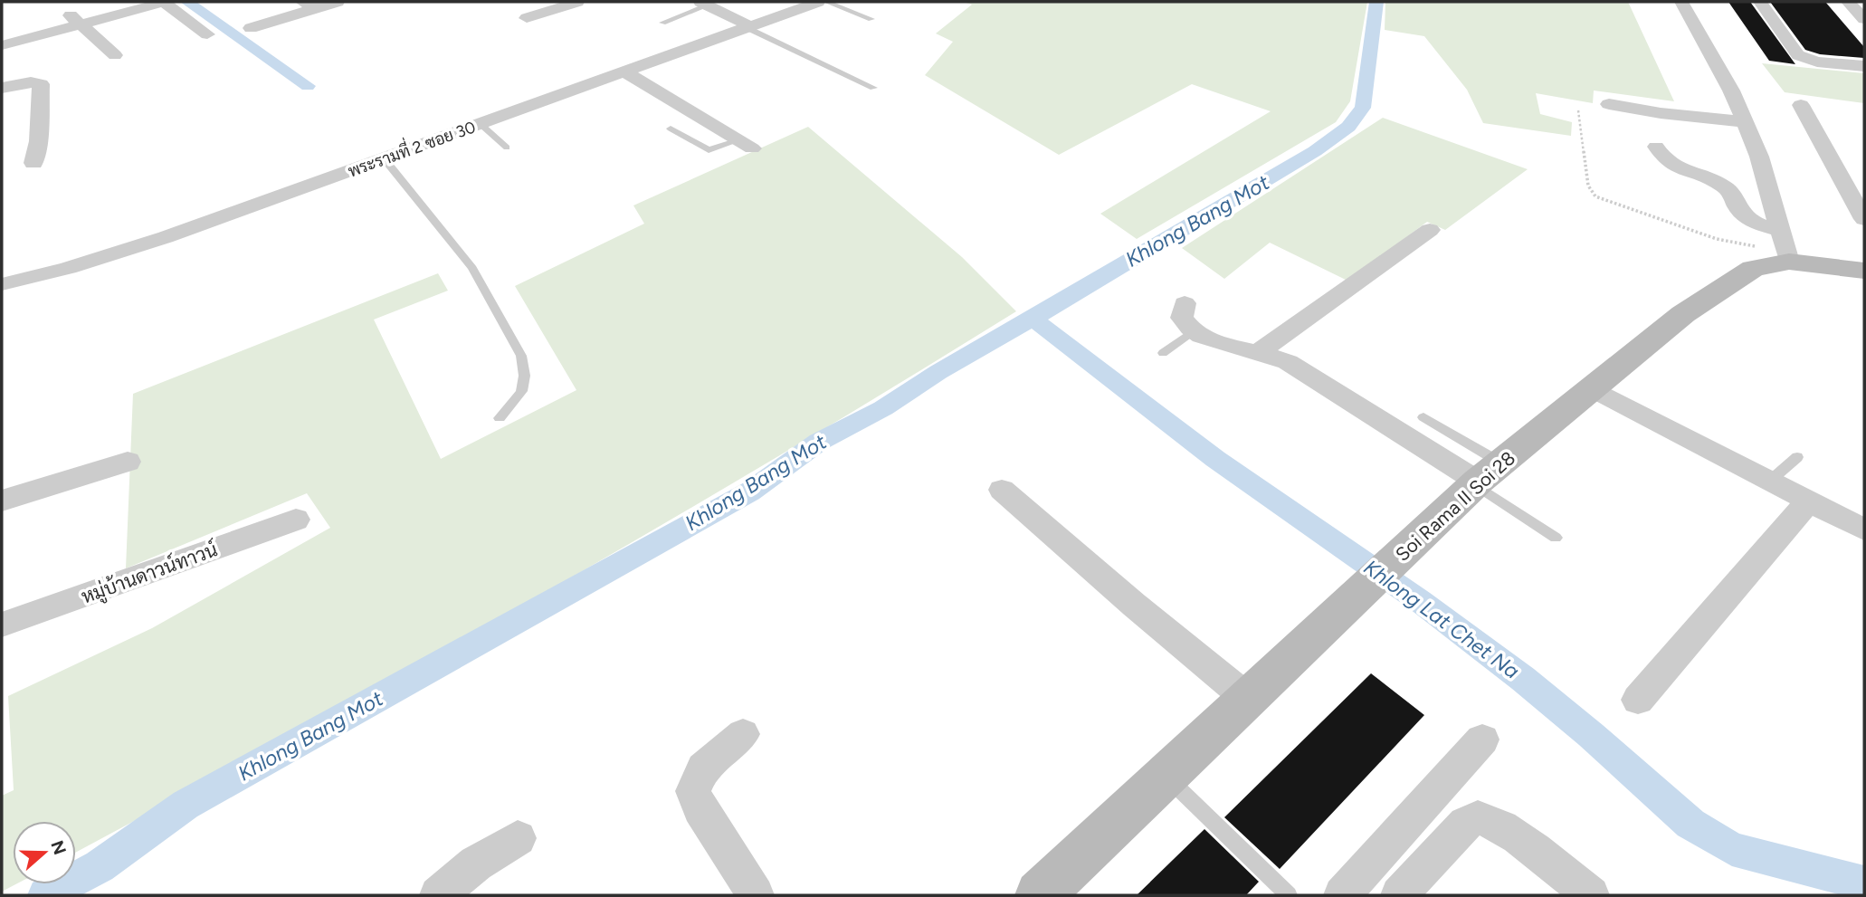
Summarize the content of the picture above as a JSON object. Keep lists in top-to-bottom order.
{
  "streets": {
    "street": ["พระรามที่ 2 ซอย 30", "Soi Rama II Soi 28", "หมู่บ้านดาวน์ทาวน์"]
  },
  "water": ["Khlong Bang Mot", "Khlong Lat Chet Na"],
  "north": "right"
}
